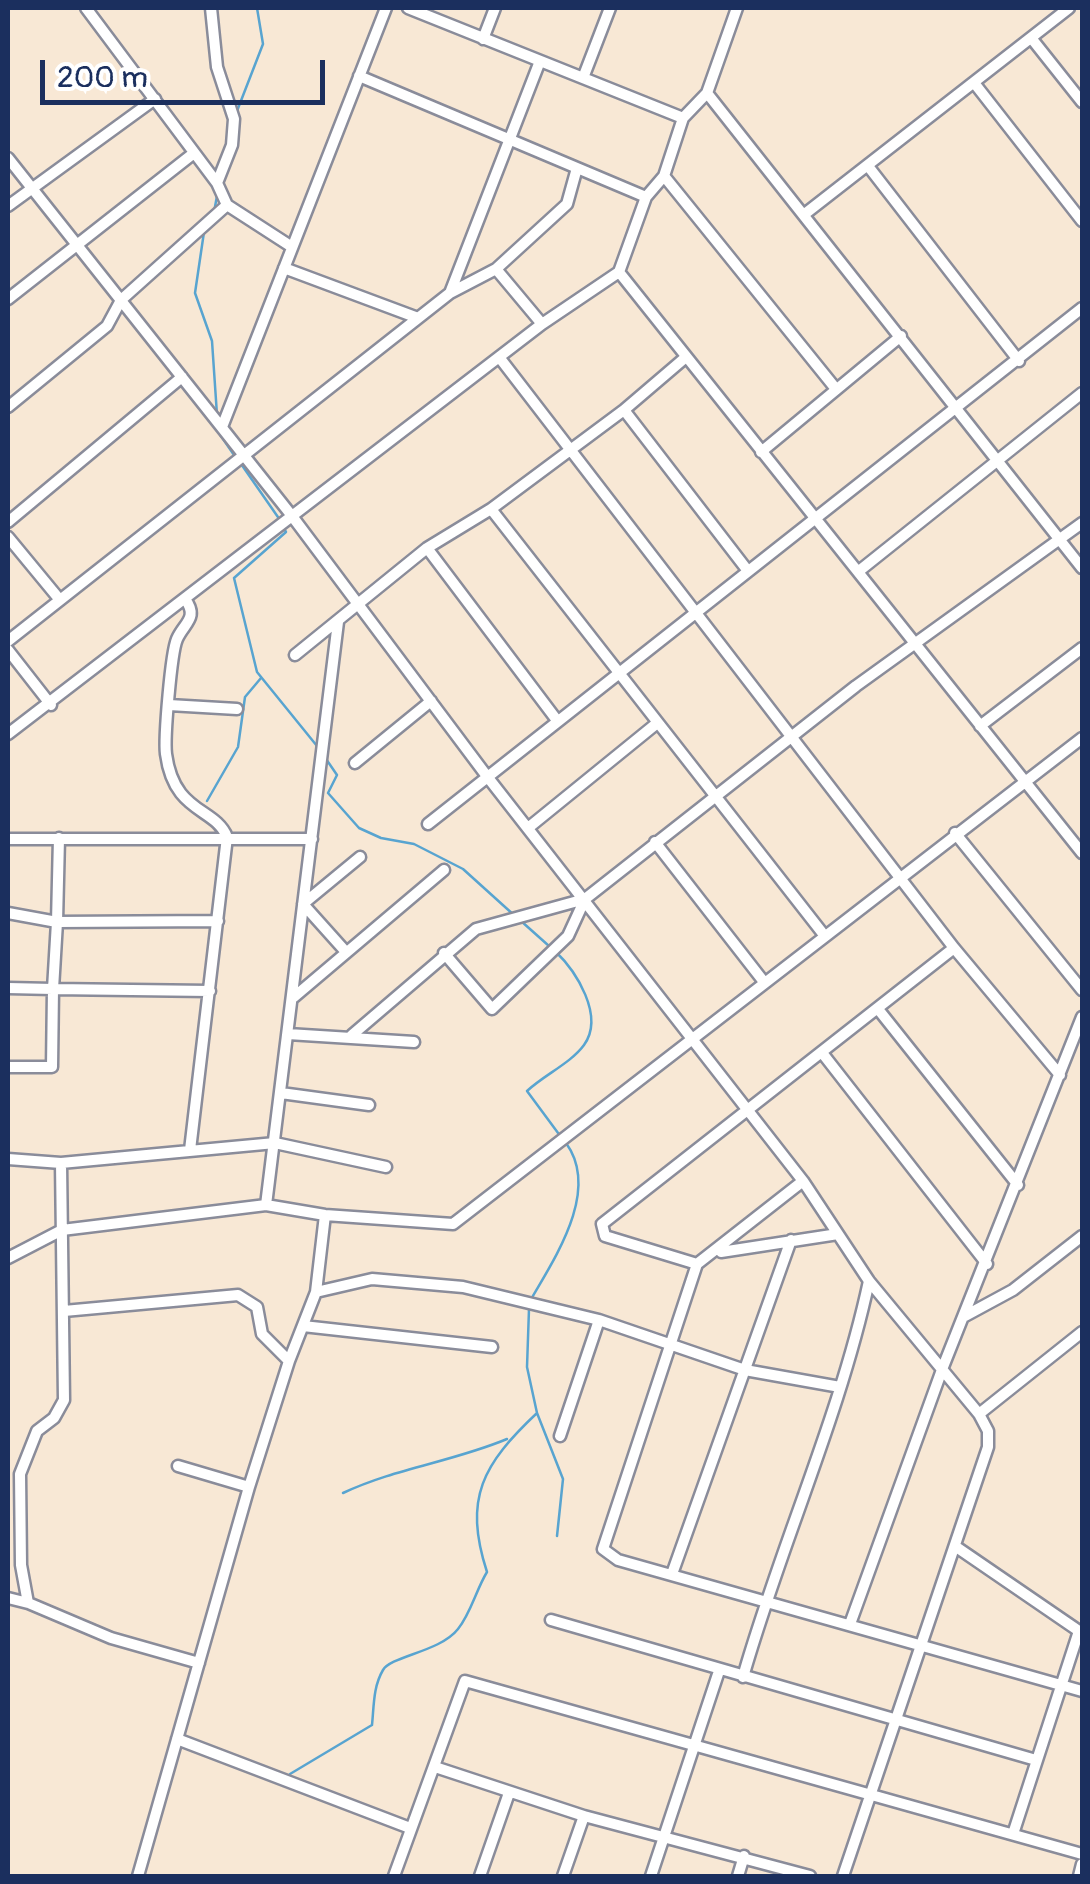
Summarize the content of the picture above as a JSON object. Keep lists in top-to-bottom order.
{
  "scale_bar": "200 m"
}
